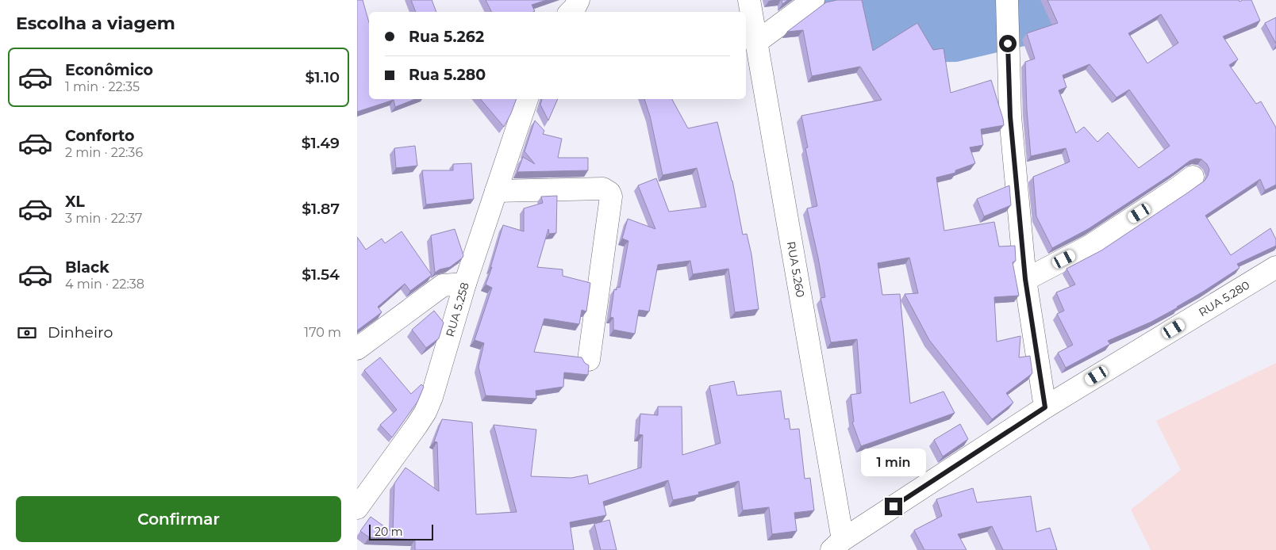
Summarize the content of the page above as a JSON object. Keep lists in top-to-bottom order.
{
  "streets": {
    "street": ["RUA 5.260", "RUA 5.280", "RUA 5.258"]
  },
  "crossings": [
    ["RUA 5.260", "RUA 5.280"]
  ],
  "scale_bar": "20 m",
  "page": {
    "heading": "Escolha a viagem",
    "banner": ["Rua 5.262", "Rua 5.280"],
    "list": [
      {
        "name": "Econômico",
        "note": "1 min · 22:35",
        "value": "$1.10"
      },
      {
        "name": "Conforto",
        "note": "2 min · 22:36",
        "value": "$1.49"
      },
      {
        "name": "XL",
        "note": "3 min · 22:37",
        "value": "$1.87"
      },
      {
        "name": "Black",
        "note": "4 min · 22:38",
        "value": "$1.54"
      }
    ],
    "pay": ["Dinheiro", "170 m"],
    "bubble": "1 min",
    "buttons": "Confirmar",
    "scale": "20 m"
  }
}
